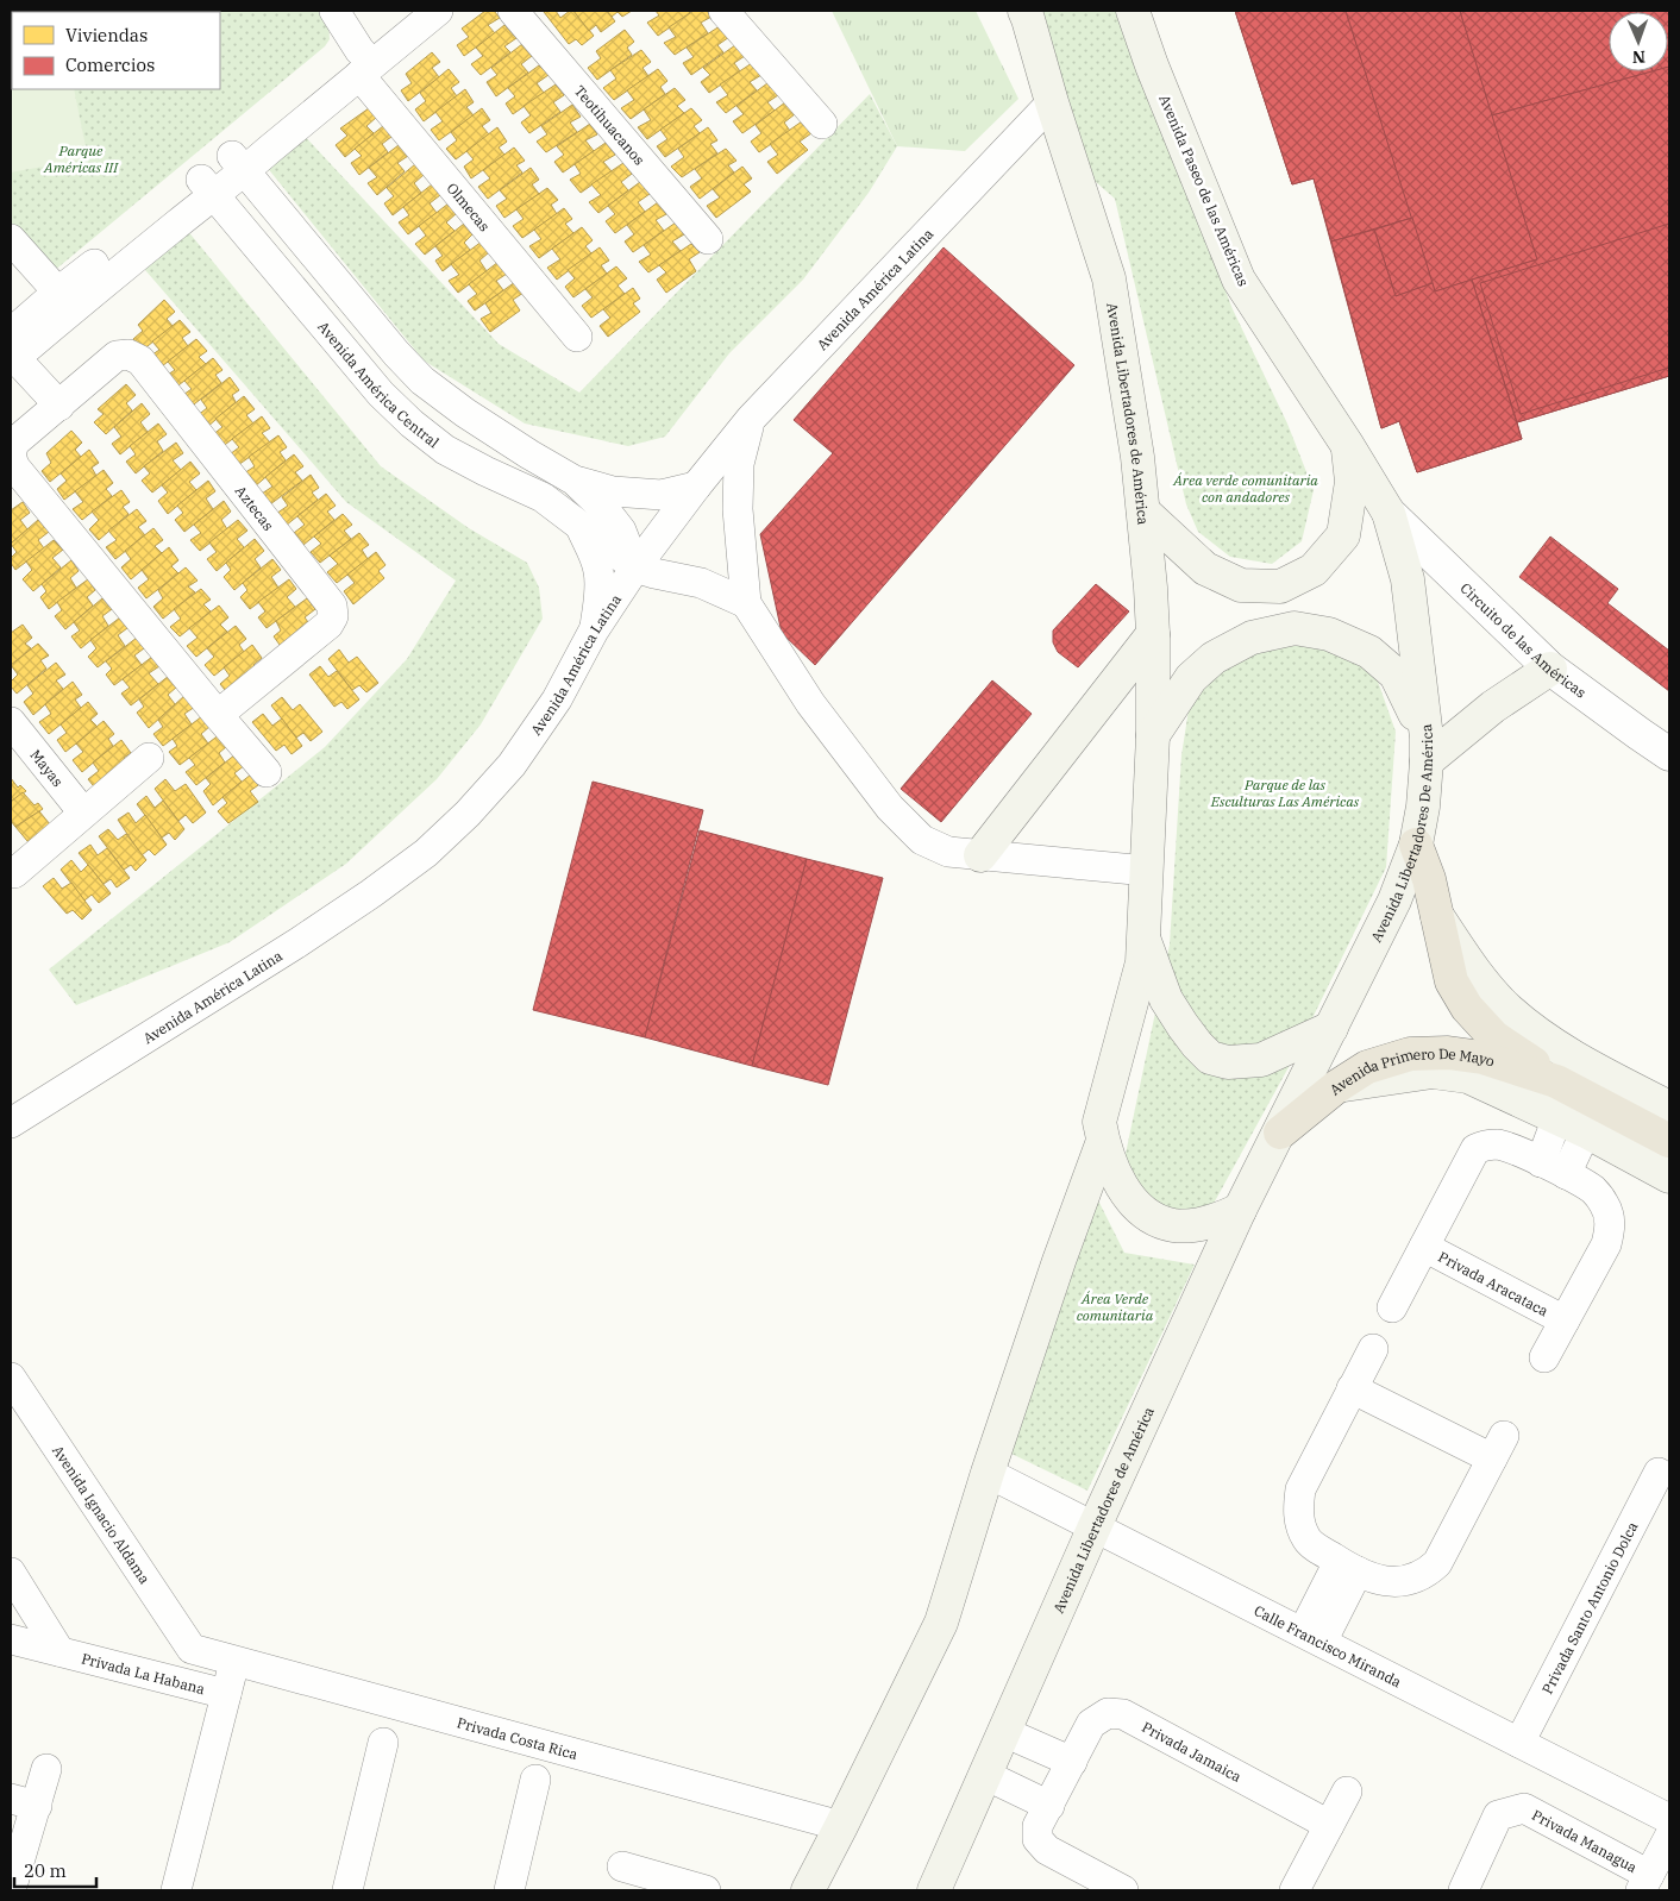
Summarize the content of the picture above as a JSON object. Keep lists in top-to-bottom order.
{
  "streets": {
    "highway": ["Avenida Primero De Mayo"],
    "main road": ["Avenida Paseo de las Américas", "Avenida Libertadores de América", "Avenida Libertadores De América"],
    "street": [
      "Teotihuacanos",
      "Olmecas",
      "Avenida América Latina",
      "Avenida América Central",
      "Aztecas",
      "Circuito de las Américas",
      "Mayas",
      "Privada Aracataca",
      "Avenida Ignacio Aldama",
      "Privada Santo Antonio Dolca",
      "Calle Francisco Miranda",
      "Privada La Habana",
      "Privada Costa Rica",
      "Privada Jamaica",
      "Privada Managua"
    ]
  },
  "crossings": [
    ["Avenida Paseo de las Américas", "Circuito de las Américas"],
    ["Avenida Paseo de las Américas", "Avenida Libertadores De América"],
    ["Avenida América Latina", "Avenida América Central"],
    ["Avenida América Latina", "Avenida Libertadores de América"],
    ["Avenida Libertadores de América", "Avenida Libertadores De América"],
    ["Avenida Libertadores de América", "Avenida Primero De Mayo"],
    ["Avenida Libertadores de América", "Calle Francisco Miranda"],
    ["Circuito de las Américas", "Avenida Libertadores De América"],
    ["Avenida Libertadores De América", "Avenida Primero De Mayo"],
    ["Avenida Ignacio Aldama", "Privada Costa Rica"],
    ["Privada Santo Antonio Dolca", "Calle Francisco Miranda"],
    ["Calle Francisco Miranda", "Privada Managua"]
  ],
  "parks": [
    "Parque Américas III",
    "Área verde comunitaria con andadores",
    "Parque de las Esculturas Las Américas",
    "Área Verde comunitaria"
  ],
  "legend": ["Viviendas", "Comercios"],
  "scale_bar": "20 m",
  "north": "bottom"
}
